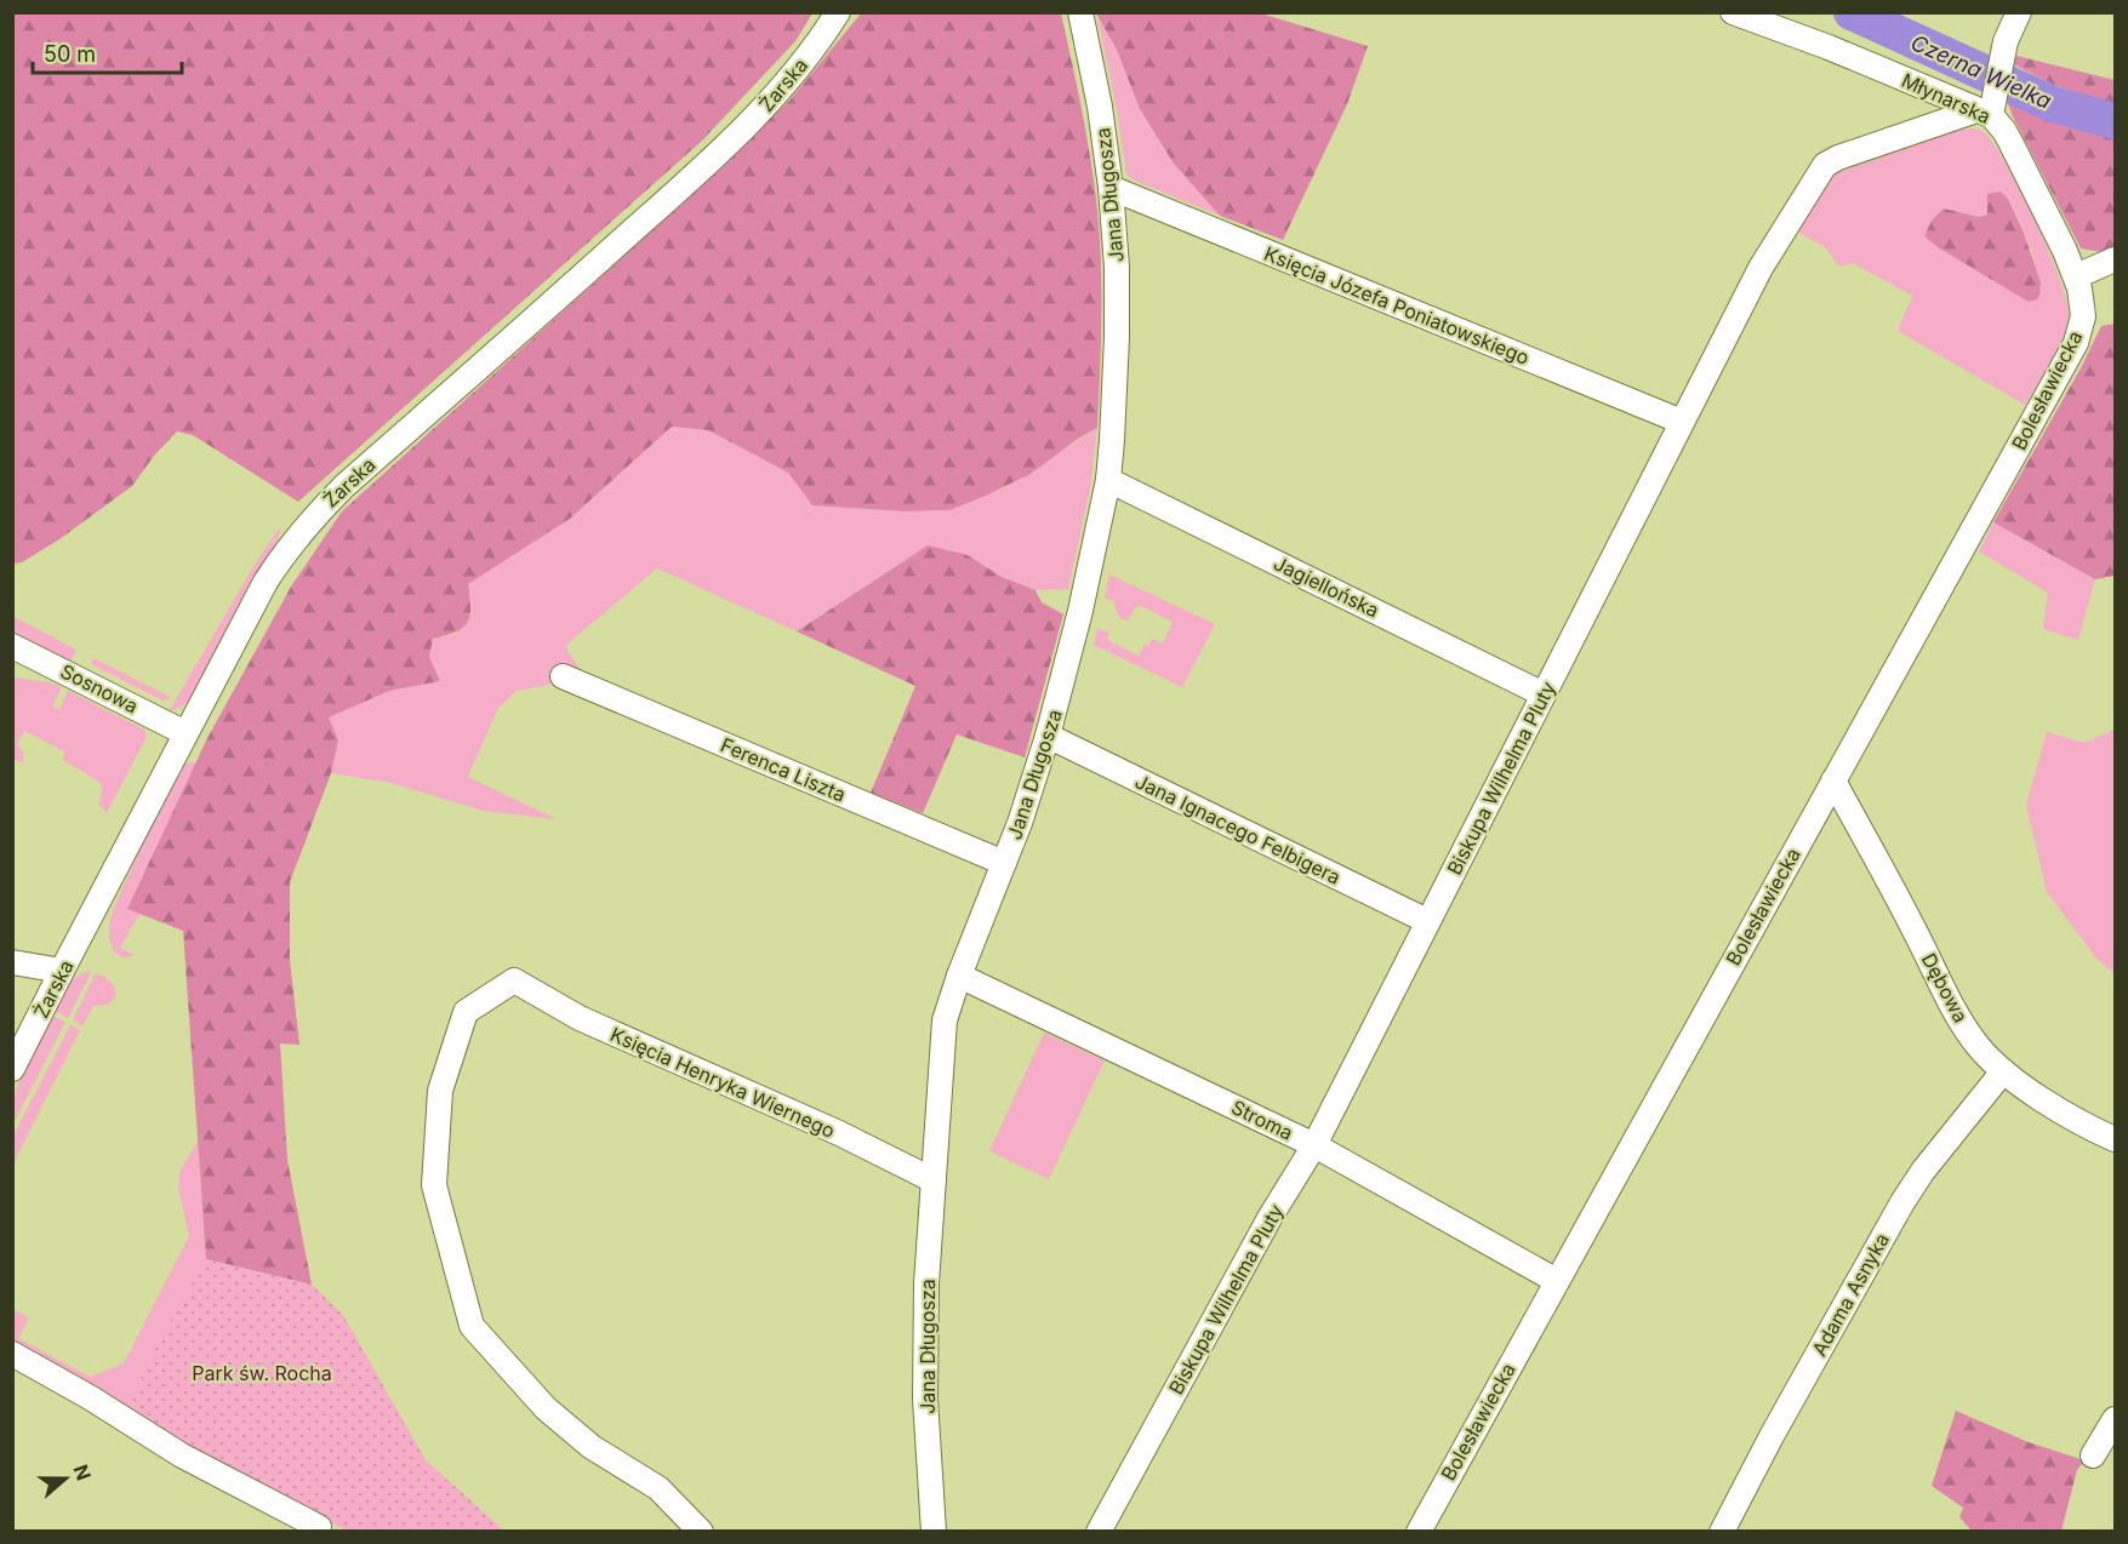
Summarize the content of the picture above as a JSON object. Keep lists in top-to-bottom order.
{
  "streets": {
    "street": [
      "Żarska",
      "Młynarska",
      "Jana Długosza",
      "Księcia Józefa Poniatowskiego",
      "Bolesławiecka",
      "Jagiellońska",
      "Sosnowa",
      "Ferenca Liszta",
      "Biskupa Wilhelma Pluty",
      "Jana Ignacego Felbigera",
      "Dębowa",
      "Księcia Henryka Wiernego",
      "Stroma",
      "Adama Asnyka"
    ]
  },
  "crossings": [
    ["Żarska", "Sosnowa"],
    ["Młynarska", "Bolesławiecka"],
    ["Młynarska", "Biskupa Wilhelma Pluty"],
    ["Jana Długosza", "Księcia Józefa Poniatowskiego"],
    ["Jana Długosza", "Jagiellońska"],
    ["Jana Długosza", "Ferenca Liszta"],
    ["Jana Długosza", "Jana Ignacego Felbigera"],
    ["Jana Długosza", "Księcia Henryka Wiernego"],
    ["Jana Długosza", "Stroma"],
    ["Księcia Józefa Poniatowskiego", "Biskupa Wilhelma Pluty"],
    ["Bolesławiecka", "Dębowa"],
    ["Bolesławiecka", "Stroma"],
    ["Jagiellońska", "Biskupa Wilhelma Pluty"],
    ["Biskupa Wilhelma Pluty", "Jana Ignacego Felbigera"],
    ["Biskupa Wilhelma Pluty", "Stroma"],
    ["Dębowa", "Adama Asnyka"]
  ],
  "water": ["Czerna Wielka"],
  "parks": ["Park św. Rocha"],
  "scale_bar": "50 m",
  "north": "right"
}
